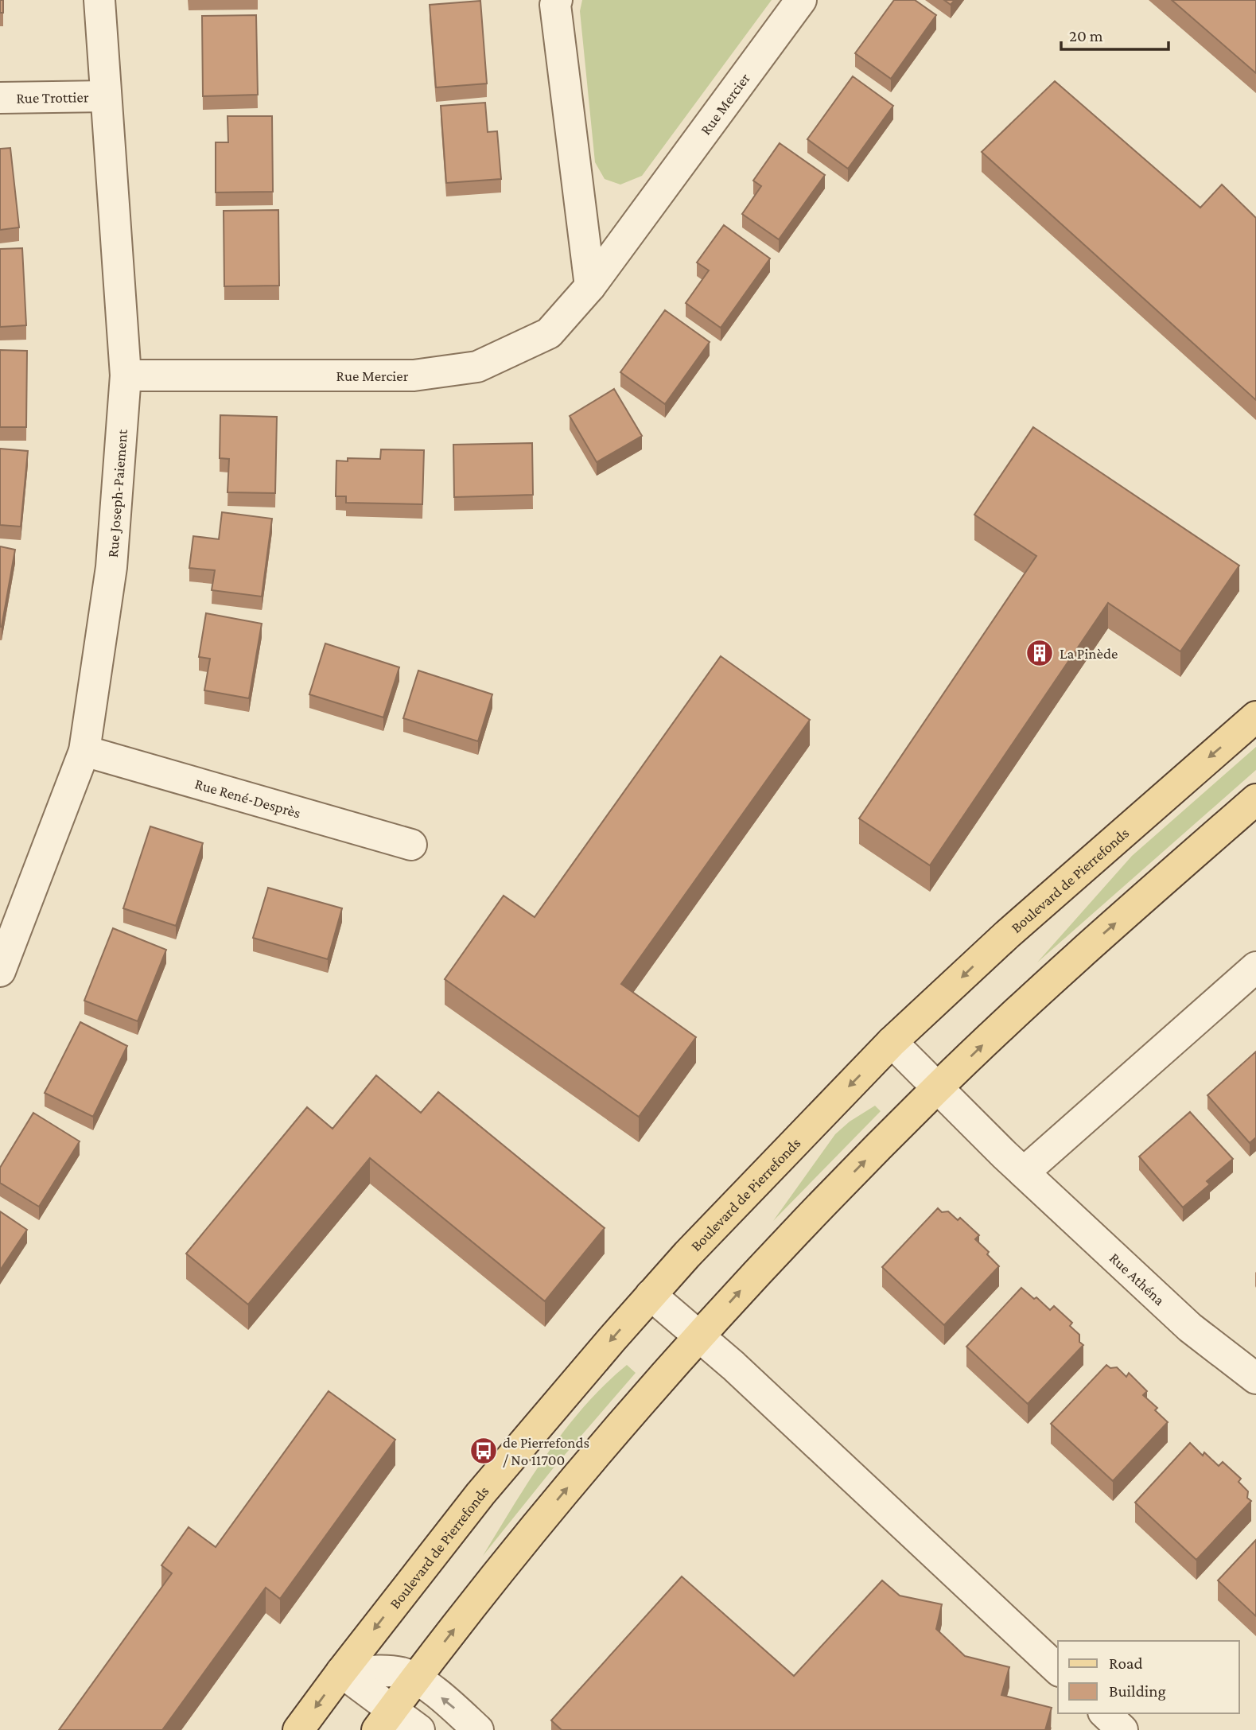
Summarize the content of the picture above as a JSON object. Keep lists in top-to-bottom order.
{
  "streets": {
    "main road": ["Boulevard de Pierrefonds"],
    "street": [
      "Rue Trottier",
      "Rue Mercier",
      "Rue Joseph-Paiement",
      "Rue René-Desprès",
      "Rue Athéna"
    ]
  },
  "crossings": [
    ["Rue Trottier", "Rue Joseph-Paiement"],
    ["Rue Mercier", "Rue Joseph-Paiement"],
    ["Rue Joseph-Paiement", "Rue René-Desprès"],
    ["Boulevard de Pierrefonds", "Rue Athéna"]
  ],
  "places": {
    "building": ["La Pinède"],
    "bus stop": ["de Pierrefonds / No 11700"]
  },
  "legend": ["Road", "Building"],
  "scale_bar": "20 m"
}
